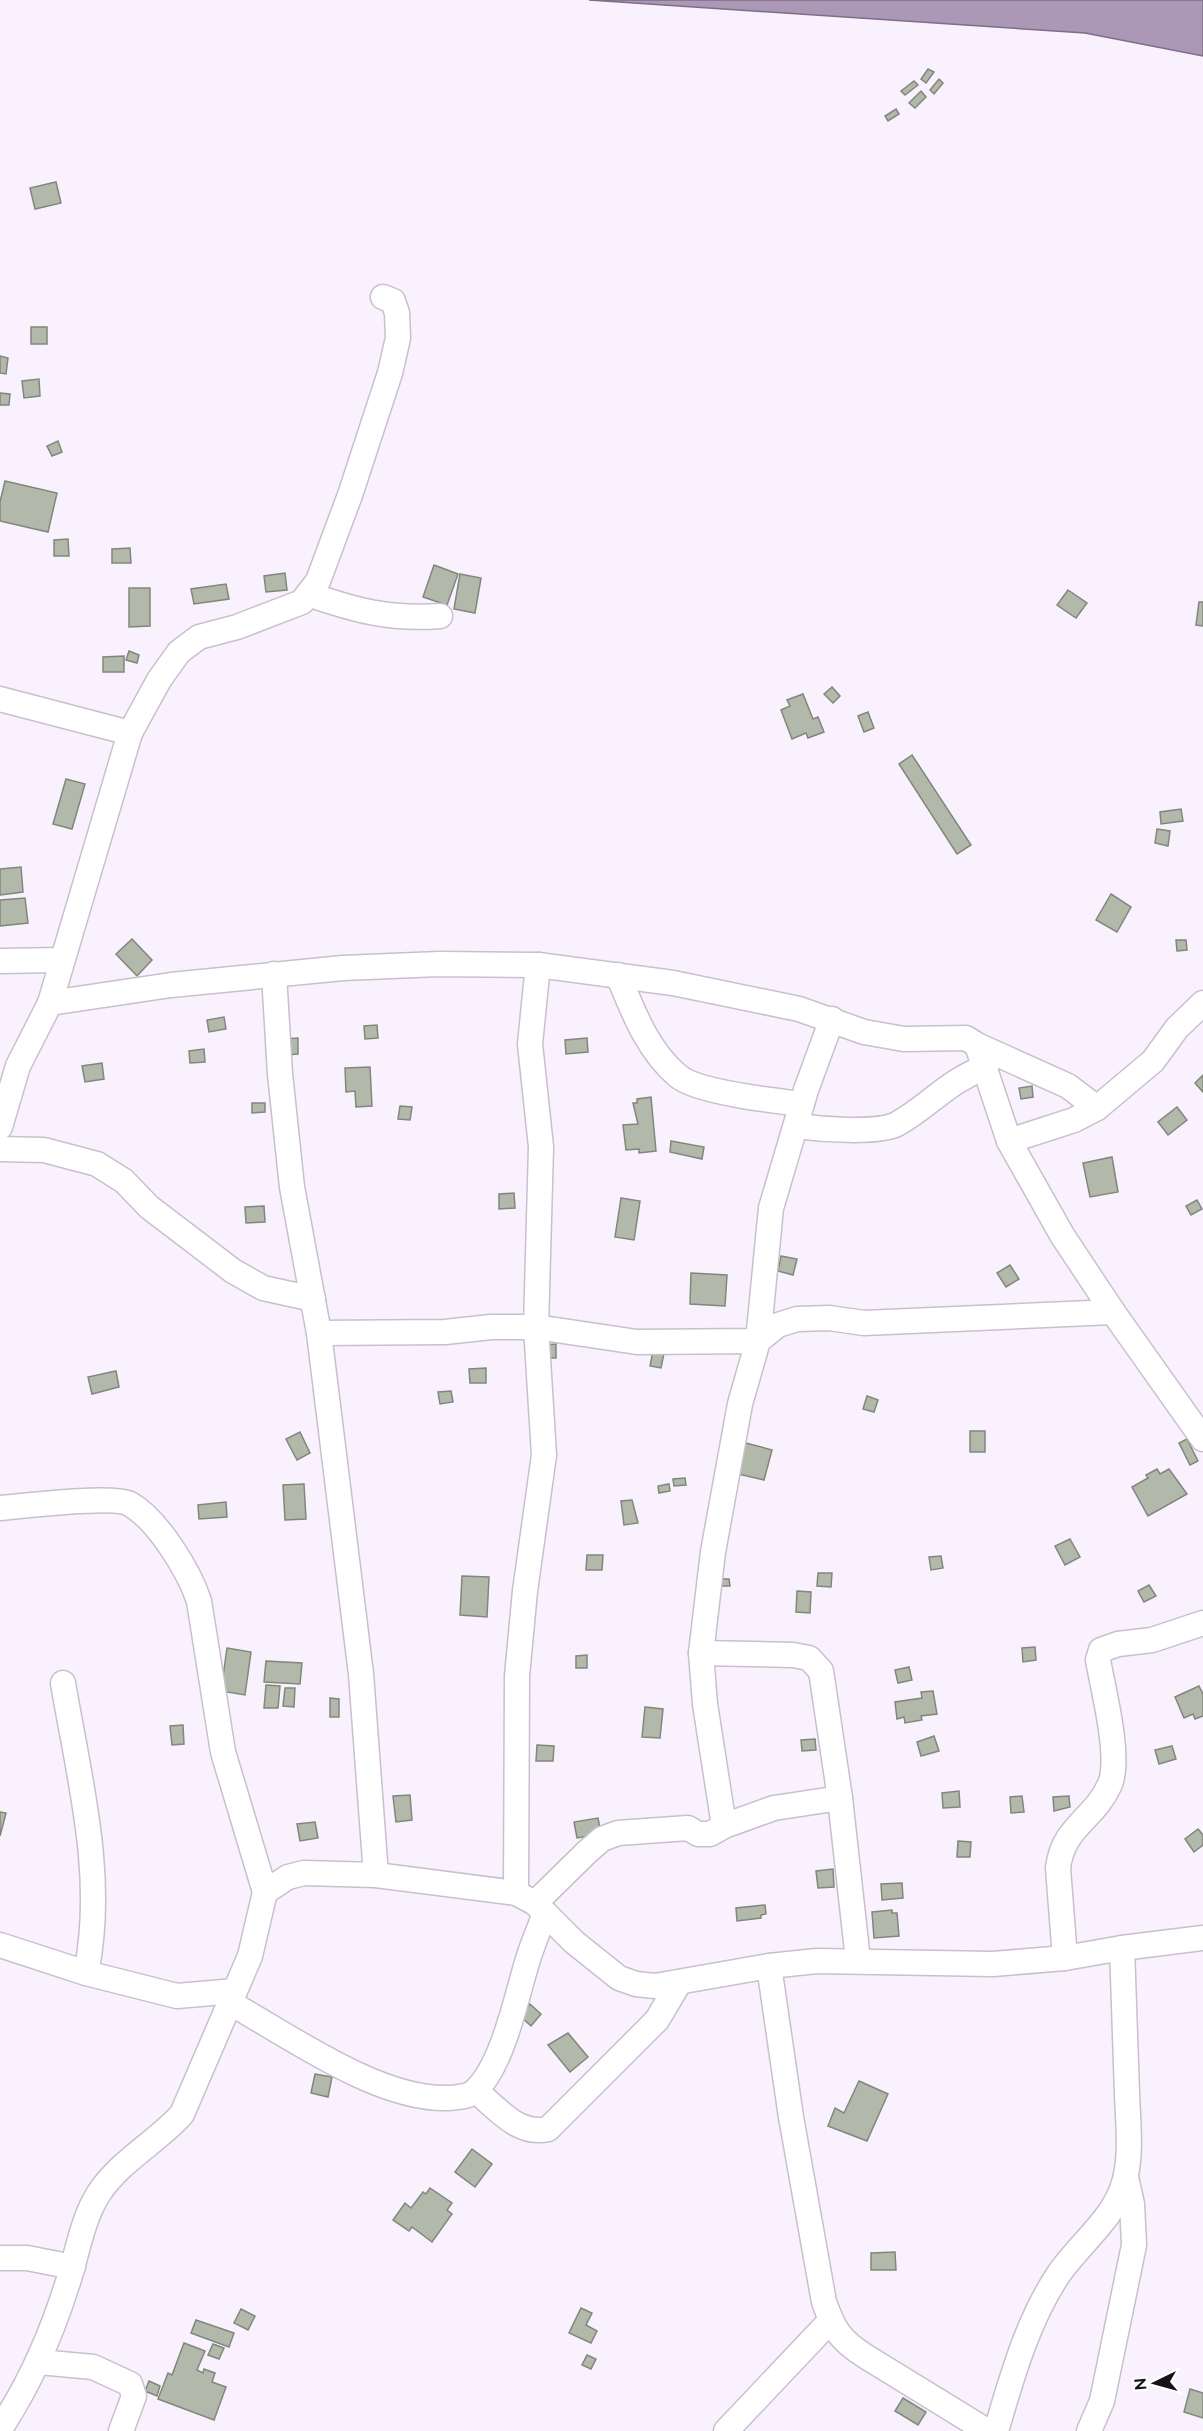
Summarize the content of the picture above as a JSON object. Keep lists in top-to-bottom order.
{
  "north": "left"
}
